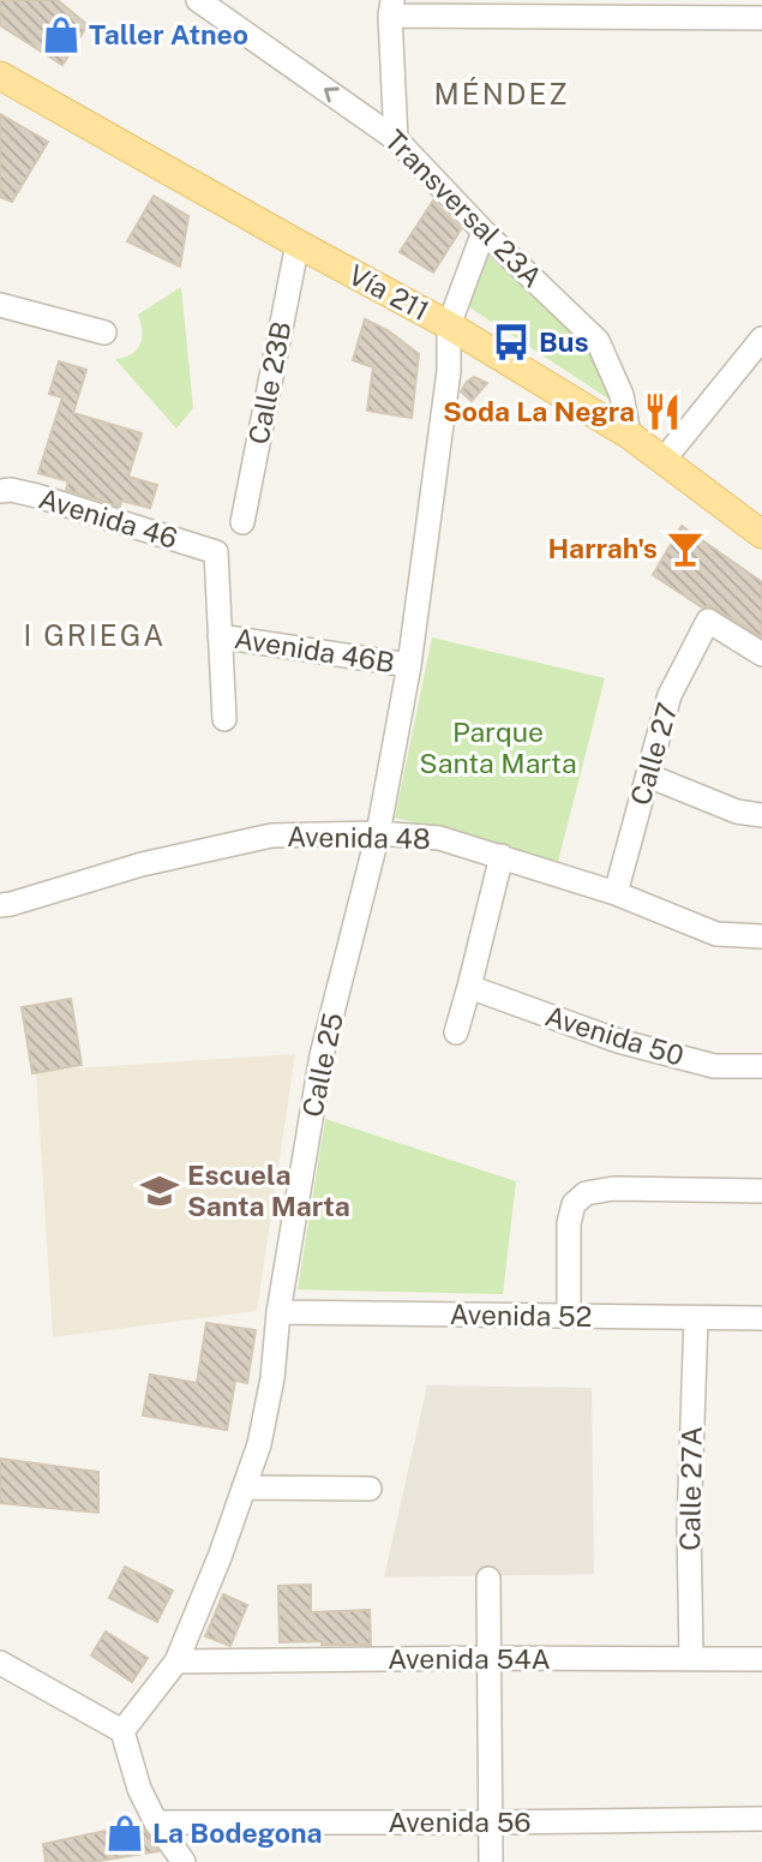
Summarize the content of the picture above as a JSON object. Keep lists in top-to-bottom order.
{
  "streets": {
    "main road": ["Vía 211"],
    "street": [
      "Transversal 23A",
      "Calle 23B",
      "Avenida 46",
      "Avenida 46B",
      "Calle 27",
      "Avenida 48",
      "Avenida 50",
      "Calle 25",
      "Avenida 52",
      "Calle 27A",
      "Avenida 54A",
      "Avenida 56"
    ]
  },
  "crossings": [
    ["Transversal 23A", "Vía 211"],
    ["Transversal 23A", "Calle 25"],
    ["Vía 211", "Calle 23B"],
    ["Vía 211", "Calle 25"],
    ["Avenida 46", "Avenida 46B"],
    ["Avenida 46B", "Calle 25"],
    ["Calle 27", "Avenida 48"],
    ["Avenida 48", "Calle 25"],
    ["Calle 25", "Avenida 52"],
    ["Calle 25", "Avenida 54A"],
    ["Avenida 52", "Calle 27A"],
    ["Calle 27A", "Avenida 54A"]
  ],
  "one_way": ["Transversal 23A"],
  "districts": ["MÉNDEZ", "I GRIEGA"],
  "parks": ["Parque Santa Marta"],
  "places": {
    "shop": ["Taller Atneo", "La Bodegona"],
    "bus stop": ["Bus"],
    "restaurant": ["Soda La Negra"],
    "bar": ["Harrah's"],
    "school or university": ["Escuela Santa Marta"]
  }
}
